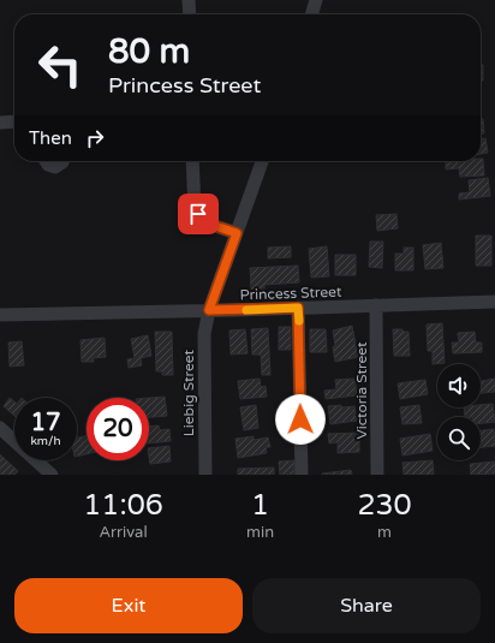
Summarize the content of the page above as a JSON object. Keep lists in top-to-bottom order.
{
  "streets": {
    "street": ["Princess Street", "Victoria Street", "Liebig Street"]
  },
  "crossings": [
    ["Princess Street", "Victoria Street"],
    ["Princess Street", "Liebig Street"]
  ],
  "page": {
    "turn": ["80 m", "Princess Street"],
    "then": "Then",
    "speed": "17 km/h",
    "limit": "20",
    "eta": [
      "11:06",
      "Arrival",
      "1",
      "min",
      "230",
      "m"
    ],
    "buttons": ["Exit", "Share"]
  }
}
